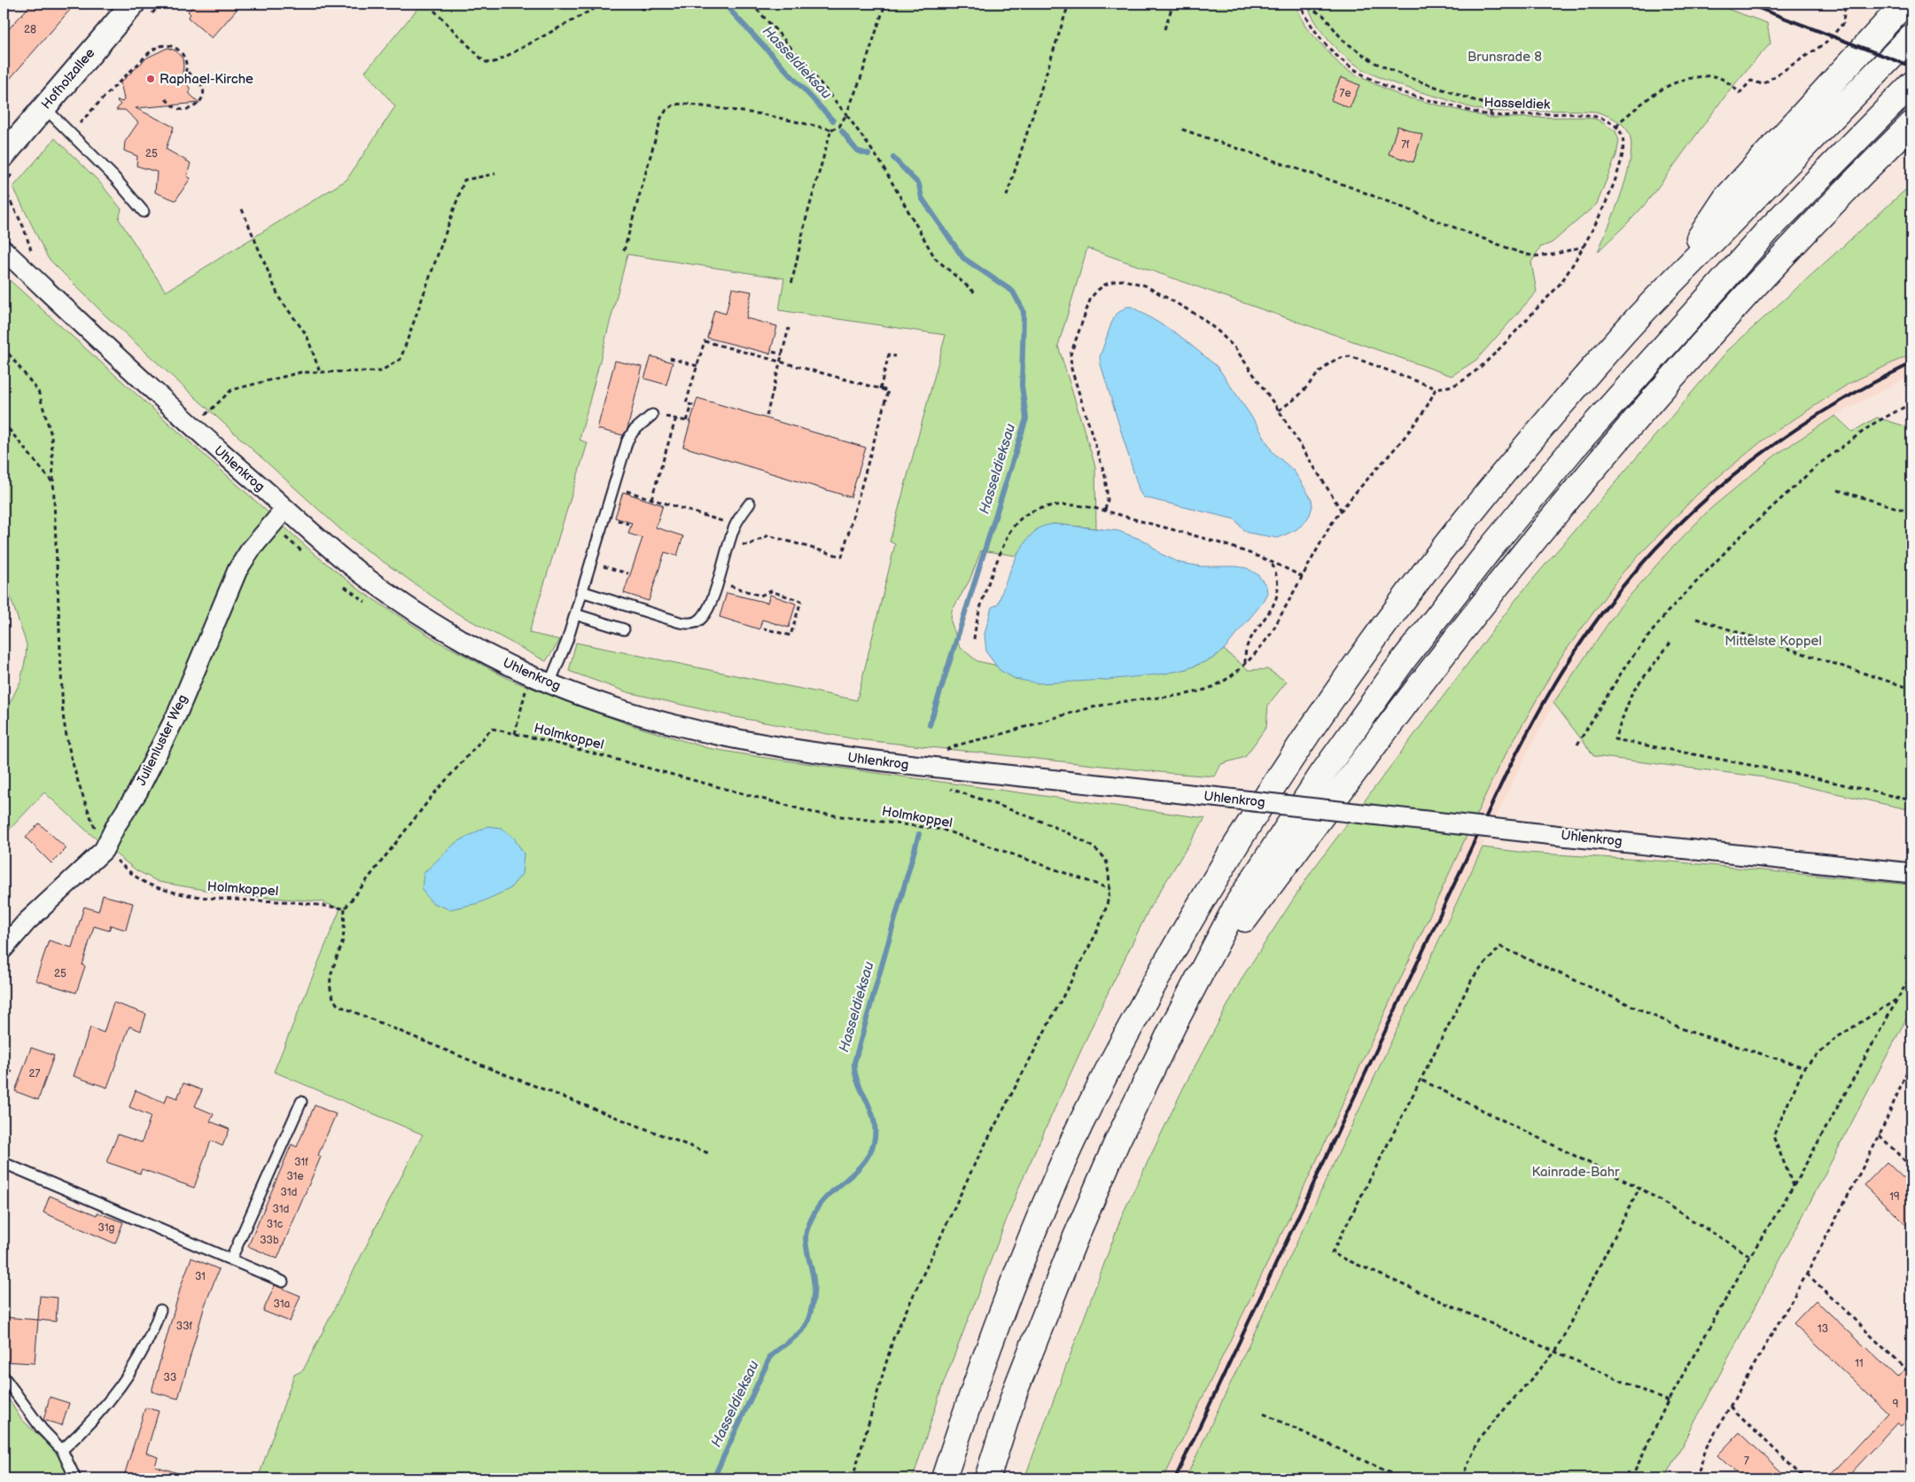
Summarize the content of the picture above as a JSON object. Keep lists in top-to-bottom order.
{
  "streets": {
    "street": ["Hofholzallee", "Uhlenkrog", "Julienluster Weg"],
    "path": ["Hasseldiek", "Holmkoppel"]
  },
  "crossings": [
    ["Uhlenkrog", "Julienluster Weg"],
    ["Holmkoppel", "Julienluster Weg"]
  ],
  "water": ["Hasseldieksau"],
  "parks": ["Brunsrade 8", "Mittelste Koppel", "Kainrade-Bahr"],
  "places": ["Raphael-Kirche"],
  "house_numbers": [
    "28",
    "7e",
    "7f",
    "25",
    "25",
    "27",
    "31f",
    "31e",
    "31d",
    "19",
    "31d",
    "31c",
    "31g",
    "33b",
    "31",
    "31a",
    "33f",
    "13",
    "11",
    "33",
    "9",
    "7"
  ]
}
